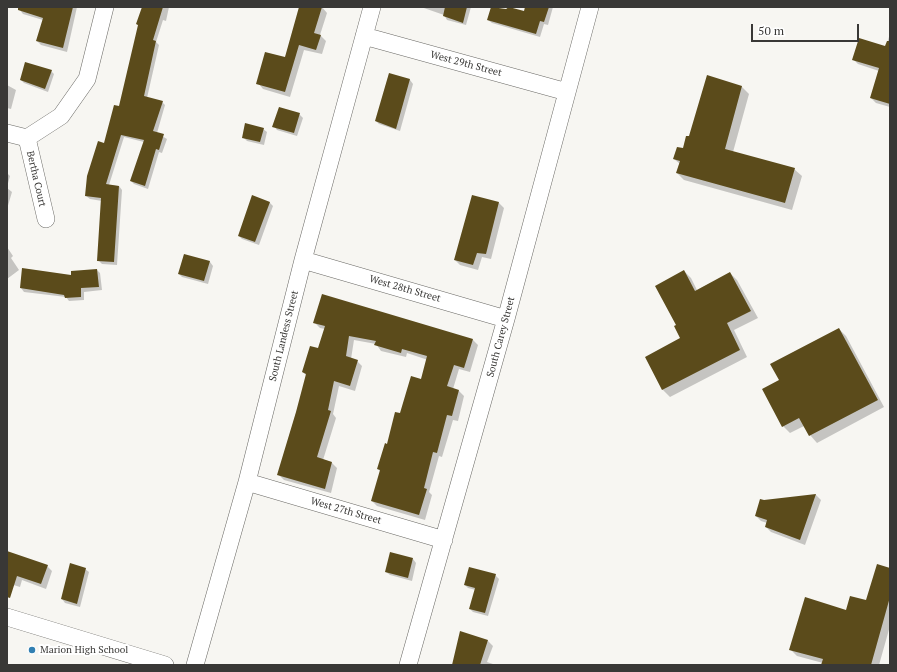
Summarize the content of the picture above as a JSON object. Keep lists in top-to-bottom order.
{
  "streets": {
    "street": [
      "West 29th Street",
      "Bertha Court",
      "West 28th Street",
      "South Landess Street",
      "South Carey Street",
      "West 27th Street"
    ]
  },
  "crossings": [
    ["West 29th Street", "South Landess Street"],
    ["West 29th Street", "South Carey Street"],
    ["West 28th Street", "South Landess Street"],
    ["West 28th Street", "South Carey Street"],
    ["South Landess Street", "West 27th Street"],
    ["South Carey Street", "West 27th Street"]
  ],
  "places": ["Marion High School"],
  "scale_bar": "50 m"
}
